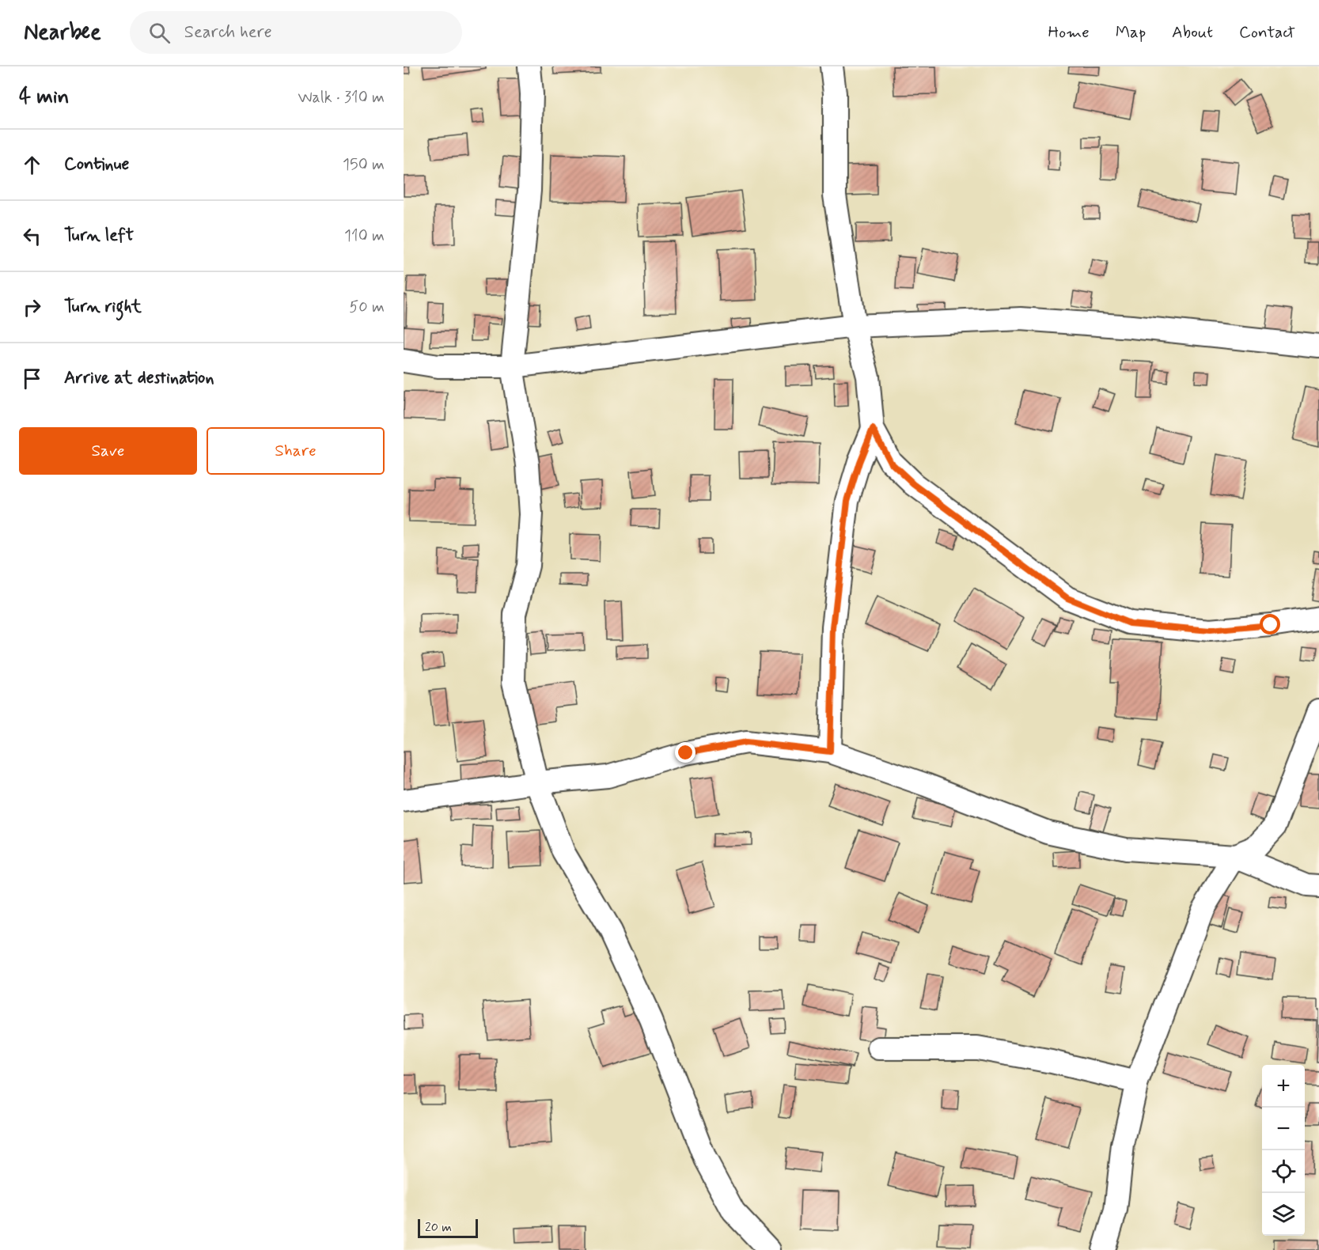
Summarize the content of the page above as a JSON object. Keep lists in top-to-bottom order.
{
  "scale_bar": "20 m",
  "page": {
    "header": "Nearbee",
    "search": "Search here",
    "nav": [
      "Home",
      "Map",
      "About",
      "Contact"
    ],
    "heading": ["4 min", "Walk · 310 m"],
    "list": [
      ["Continue", "150 m"],
      ["Turn left", "110 m"],
      ["Turn right", "50 m"],
      "Arrive at destination"
    ],
    "buttons": ["Save", "Share"],
    "map_buttons": ["+", "−"],
    "scale": "20 m"
  }
}
